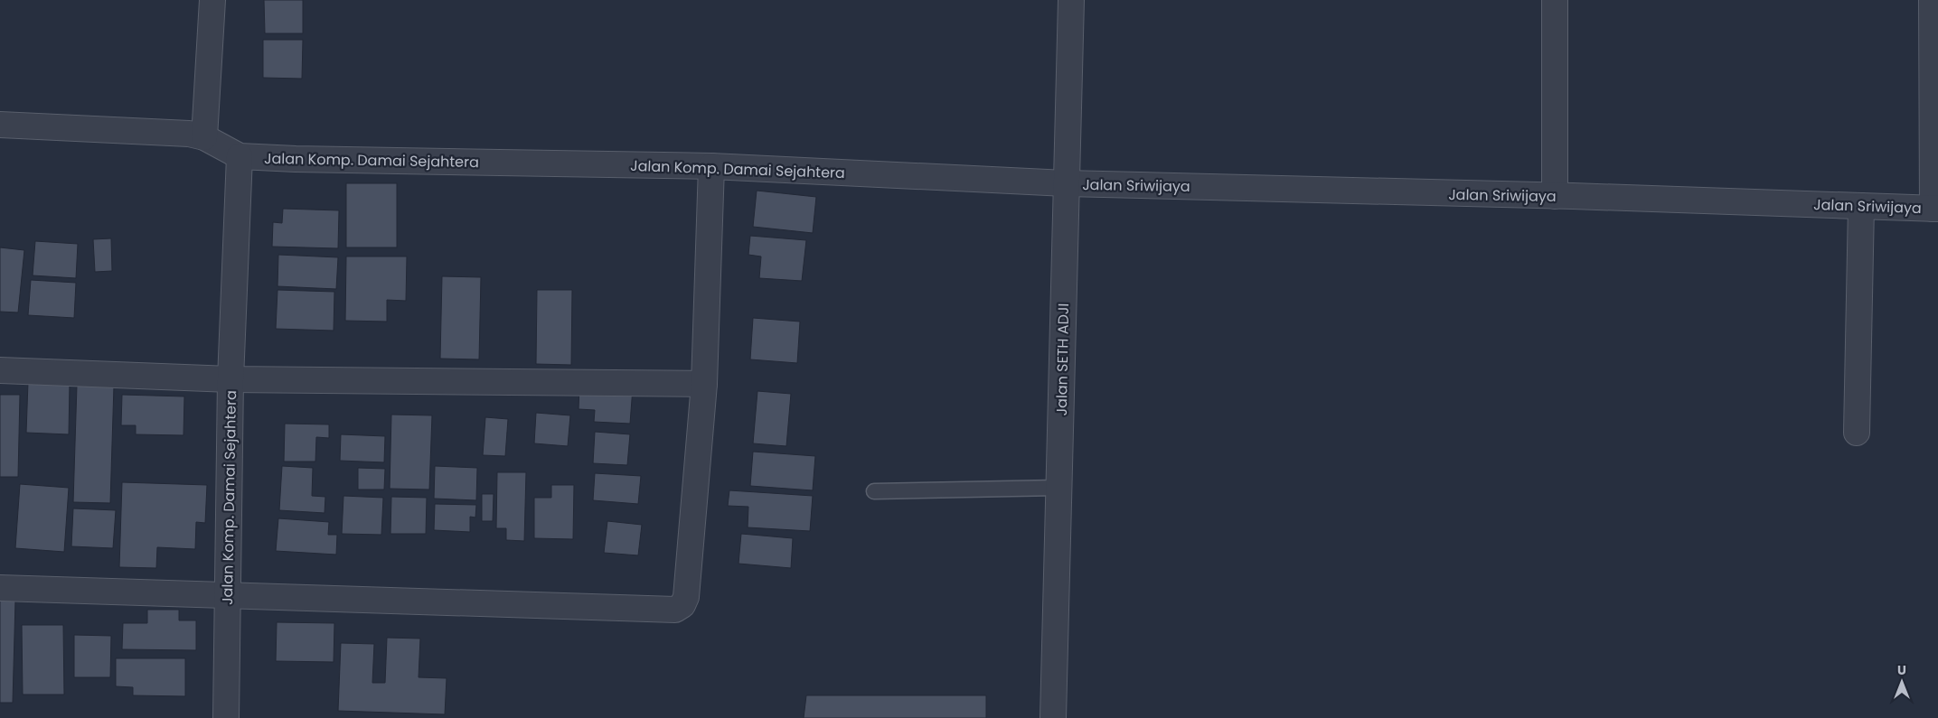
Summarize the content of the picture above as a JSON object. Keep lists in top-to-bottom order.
{
  "streets": {
    "street": ["Jalan Komp. Damai Sejahtera", "Jalan Sriwijaya", "Jalan SETH ADJI"]
  },
  "crossings": [
    ["Jalan Komp. Damai Sejahtera", "Jalan Sriwijaya"],
    ["Jalan Komp. Damai Sejahtera", "Jalan SETH ADJI"],
    ["Jalan Sriwijaya", "Jalan SETH ADJI"]
  ],
  "north": "top"
}
